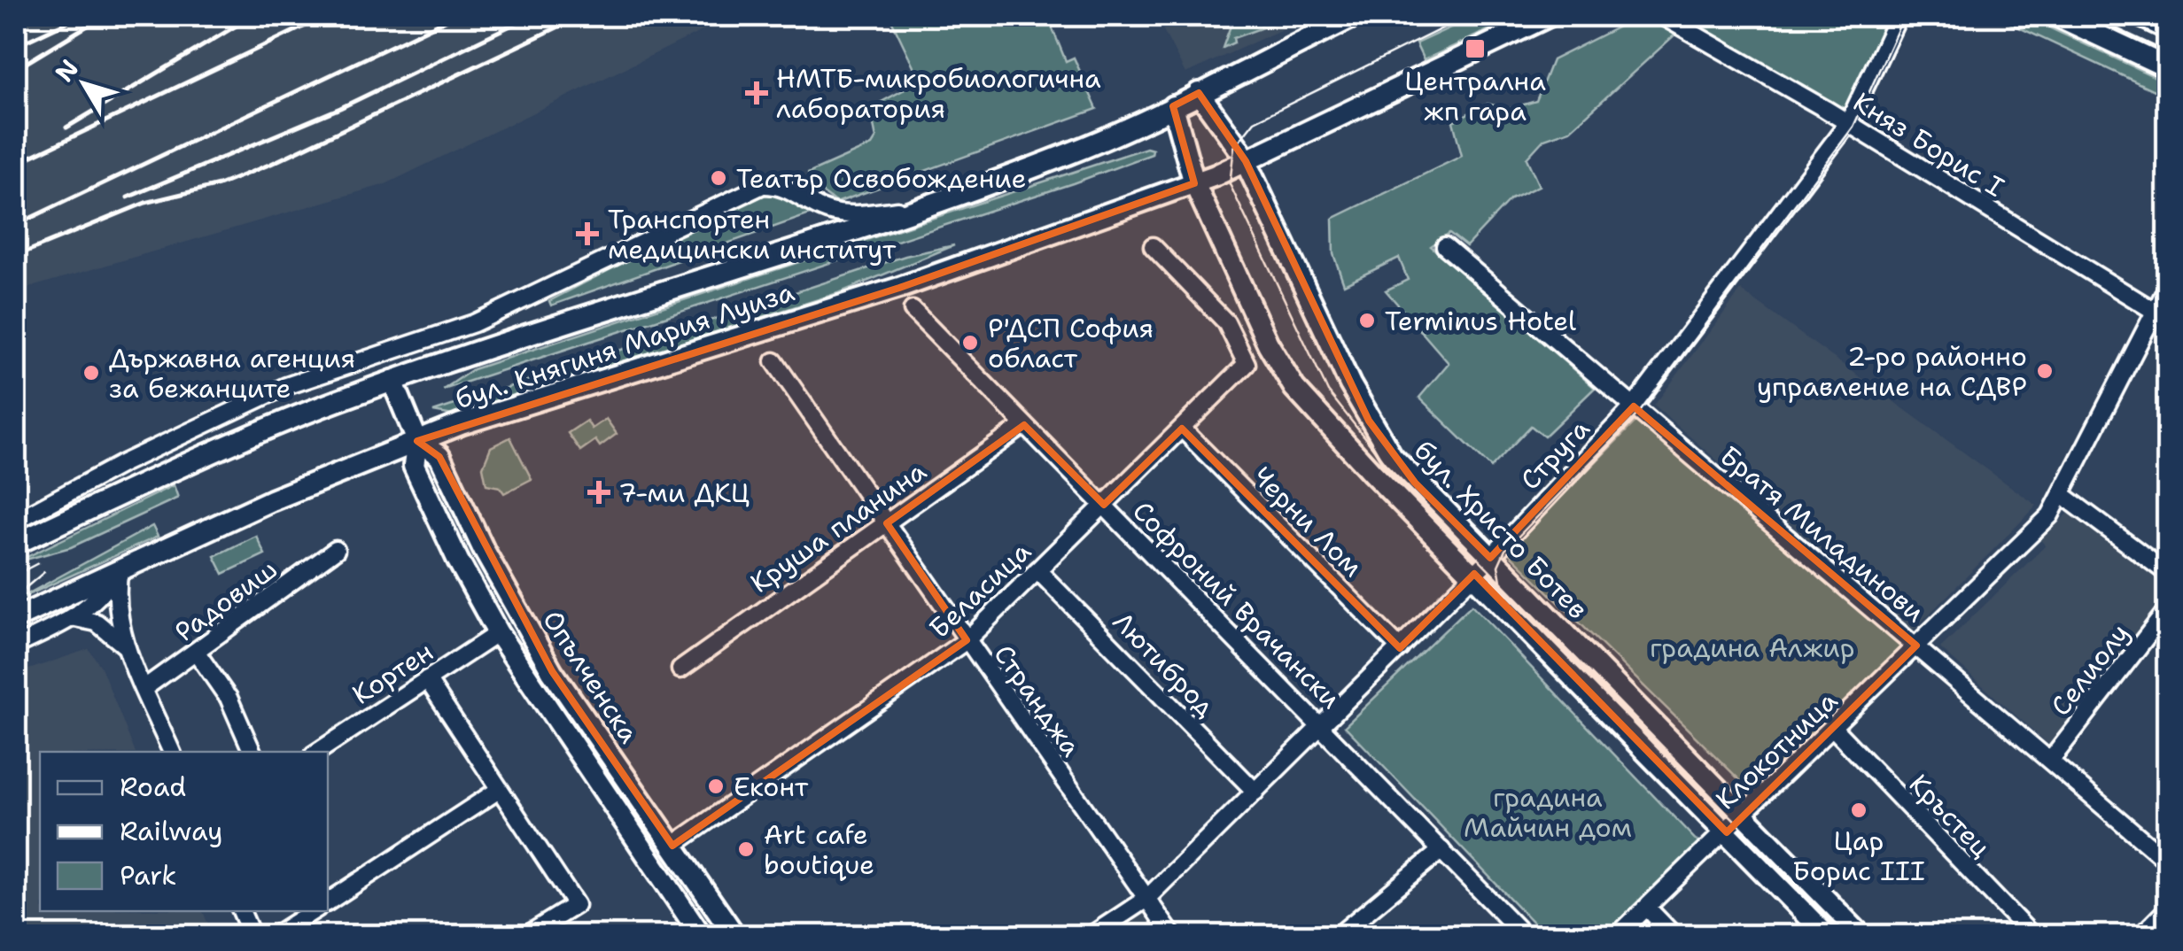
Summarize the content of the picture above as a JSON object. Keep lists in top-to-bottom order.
{
  "streets": {
    "main road": ["бул. Княгиня Мария Луиза", "бул. Христо Ботев", "Опълченска"],
    "street": [
      "Княз Борис I",
      "Струга",
      "Черни Лом",
      "Круша планина",
      "Братя Миладинови",
      "Беласица",
      "Радовиш",
      "Софроний Врачански",
      "Лютиброд",
      "Селиолу",
      "Кортен",
      "Странджа",
      "Клокотница",
      "Кръстец"
    ]
  },
  "crossings": [
    ["Княз Борис I", "Струга"],
    ["Княз Борис I", "Клокотница"],
    ["бул. Княгиня Мария Луиза", "бул. Христо Ботев"],
    ["бул. Княгиня Мария Луиза", "Опълченска"],
    ["Струга", "Черни Лом"],
    ["Струга", "бул. Христо Ботев"],
    ["Струга", "Братя Миладинови"],
    ["Струга", "Софроний Врачански"],
    ["Струга", "Лютиброд"],
    ["Струга", "Странджа"],
    ["Черни Лом", "Беласица"],
    ["Круша планина", "Софроний Врачански"],
    ["Круша планина", "Странджа"],
    ["бул. Христо Ботев", "Клокотница"],
    ["Братя Миладинови", "Селиолу"],
    ["Братя Миладинови", "Клокотница"],
    ["Беласица", "Софроний Врачански"],
    ["Беласица", "Лютиброд"],
    ["Беласица", "Опълченска"],
    ["Беласица", "Странджа"],
    ["Кортен", "Опълченска"],
    ["Клокотница", "Кръстец"]
  ],
  "parks": ["градина Алжир", "градина Майчин дом"],
  "places": {
    "transit": ["Централна жп гара"],
    "health": ["НМТБ-микробиологична лаборатория", "Транспортен медицински институт", "7-ми ДКЦ"],
    "other": [
      "Театър Освобождение",
      "Terminus Hotel",
      "Р'ДСП София област",
      "2-ро районно управление на СДВР",
      "Държавна агенция за бежанците",
      "Еконт",
      "Цар Борис III",
      "Art cafe boutique"
    ]
  },
  "legend": ["Road", "Railway", "Park"],
  "north": "top left"
}
